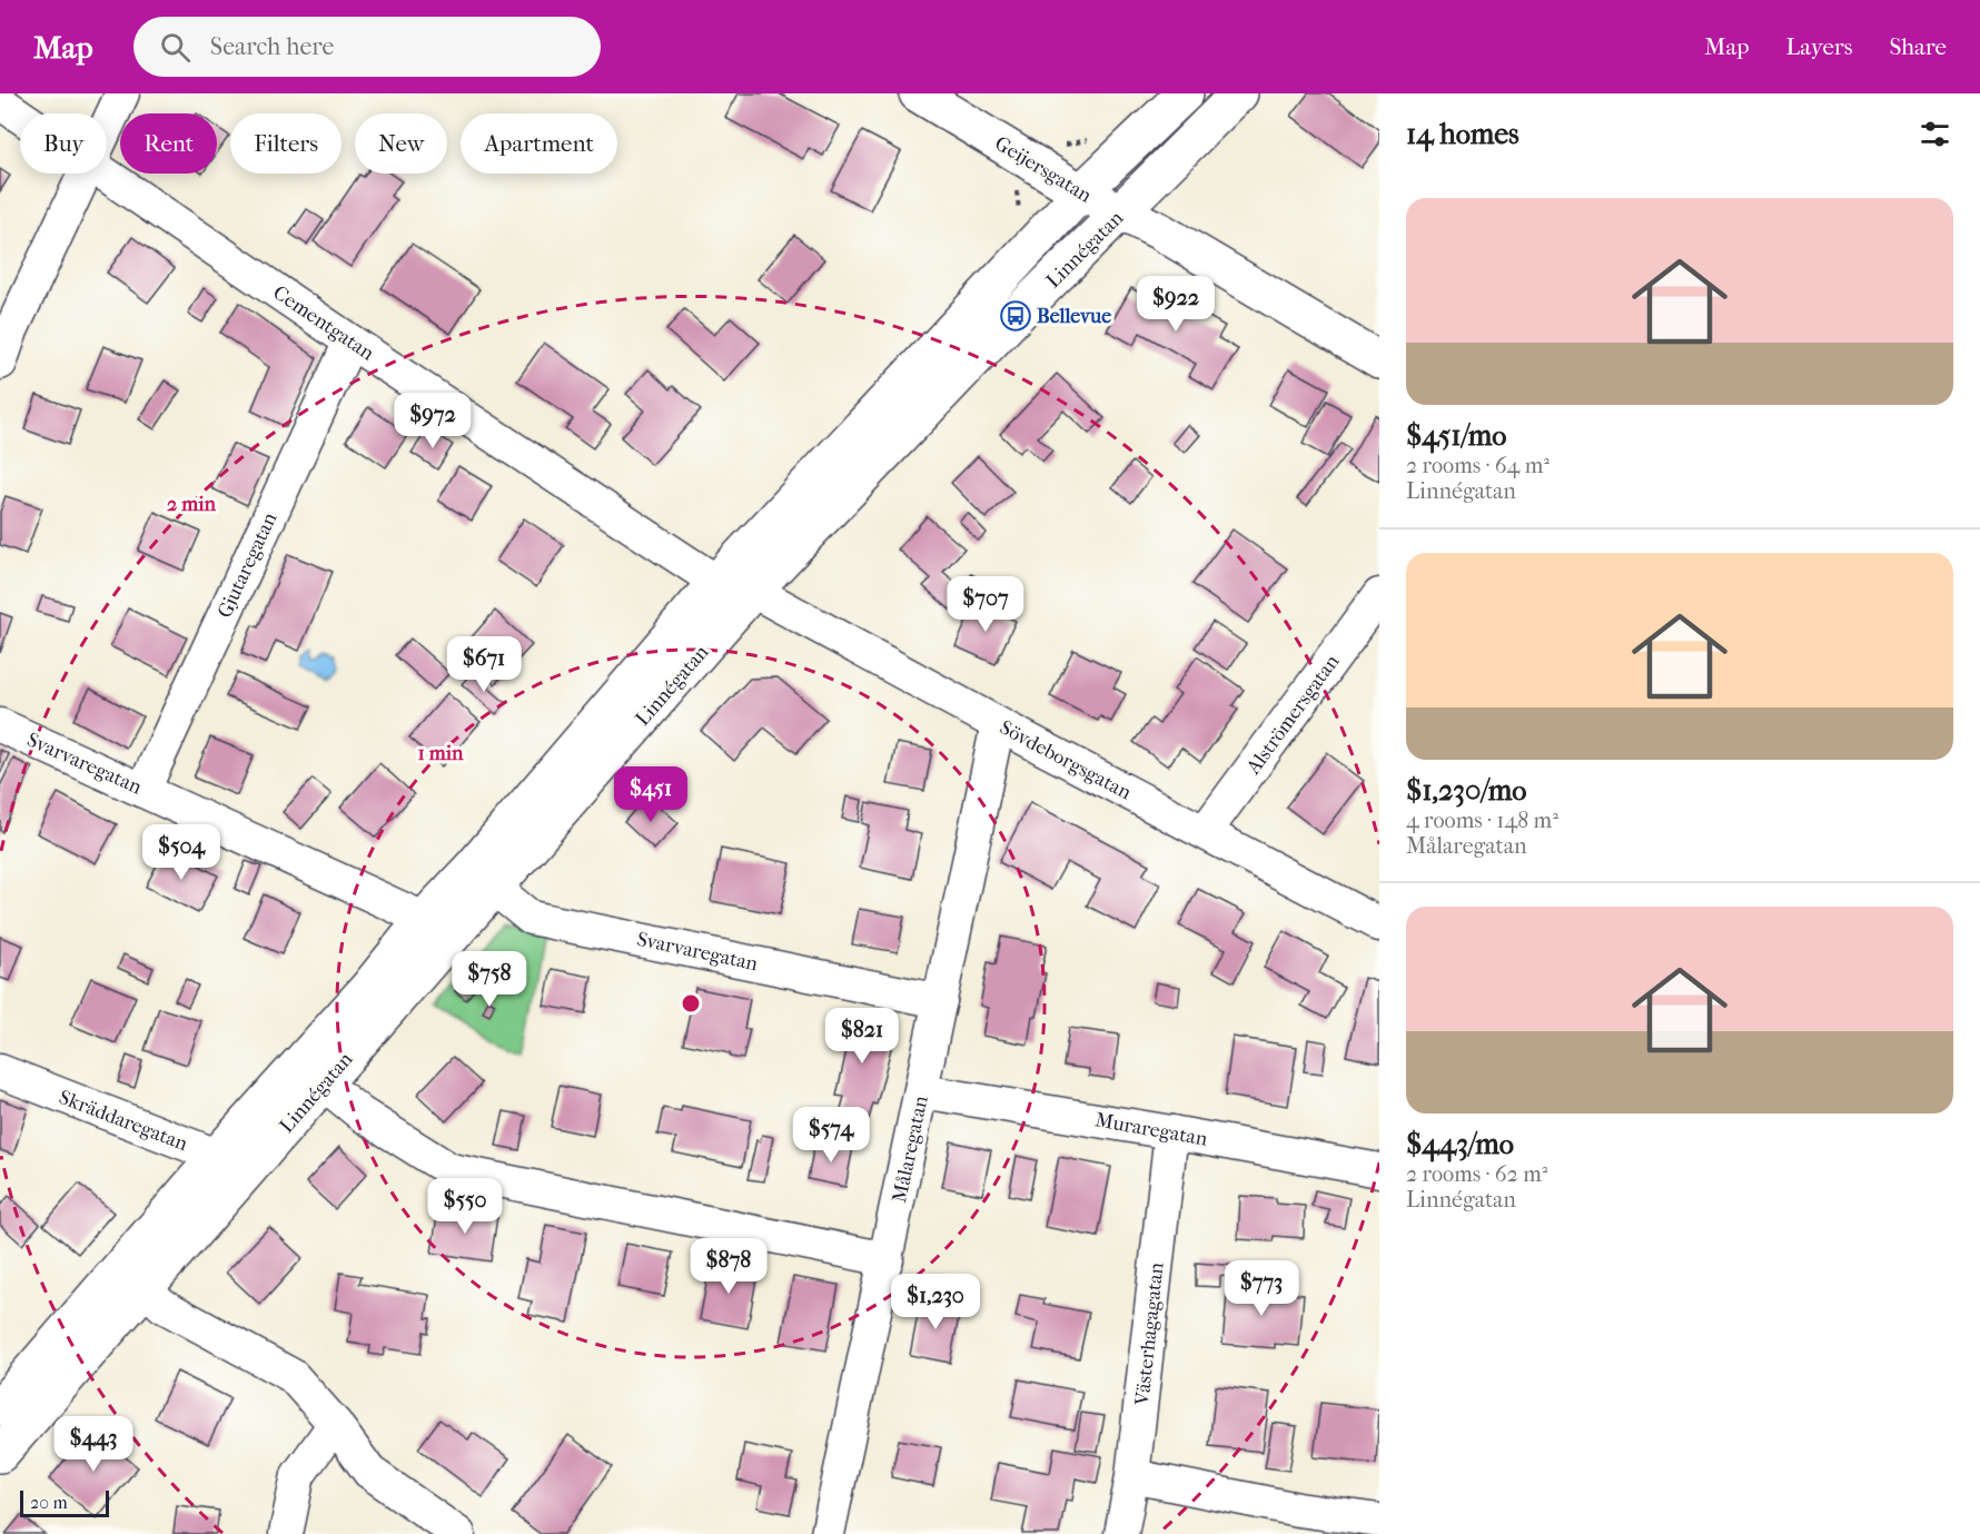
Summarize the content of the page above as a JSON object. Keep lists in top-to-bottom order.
{
  "streets": {
    "street": [
      "Geijersgatan",
      "Linnégatan",
      "Cementgatan",
      "Gjutaregatan",
      "Alströmersgatan",
      "Sövdeborgsgatan",
      "Svarvaregatan",
      "Skräddaregatan",
      "Muraregatan",
      "Målaregatan",
      "Västerhagagatan"
    ]
  },
  "crossings": [
    ["Geijersgatan", "Linnégatan"],
    ["Linnégatan", "Cementgatan"],
    ["Linnégatan", "Sövdeborgsgatan"],
    ["Linnégatan", "Svarvaregatan"],
    ["Linnégatan", "Skräddaregatan"],
    ["Cementgatan", "Gjutaregatan"],
    ["Gjutaregatan", "Svarvaregatan"],
    ["Alströmersgatan", "Sövdeborgsgatan"],
    ["Sövdeborgsgatan", "Målaregatan"],
    ["Svarvaregatan", "Målaregatan"],
    ["Muraregatan", "Målaregatan"],
    ["Muraregatan", "Västerhagagatan"]
  ],
  "places": {
    "bus stop": ["Bellevue"]
  },
  "scale_bar": "20 m",
  "page": {
    "header": "Map",
    "search": "Search here",
    "nav": ["Map", "Layers", "Share"],
    "heading": "14 homes",
    "chip": [
      "Buy",
      "Rent",
      "Filters",
      "New",
      "Apartment"
    ],
    "list": [
      {
        "name": "$451/mo",
        "note": "2 rooms · 64 m² · Linnégatan"
      },
      {
        "name": "$1,230/mo",
        "note": "4 rooms · 148 m² · Målaregatan"
      },
      {
        "name": "$443/mo",
        "note": "2 rooms · 62 m² · Linnégatan"
      }
    ],
    "price": [
      "$922",
      "$972",
      "$707",
      "$671",
      "$451",
      "$504",
      "$758",
      "$821",
      "$574",
      "$550",
      "$878",
      "$773",
      "$1,230",
      "$443"
    ],
    "scale": "20 m"
  },
  "rings": ["2 min", "1 min"]
}
